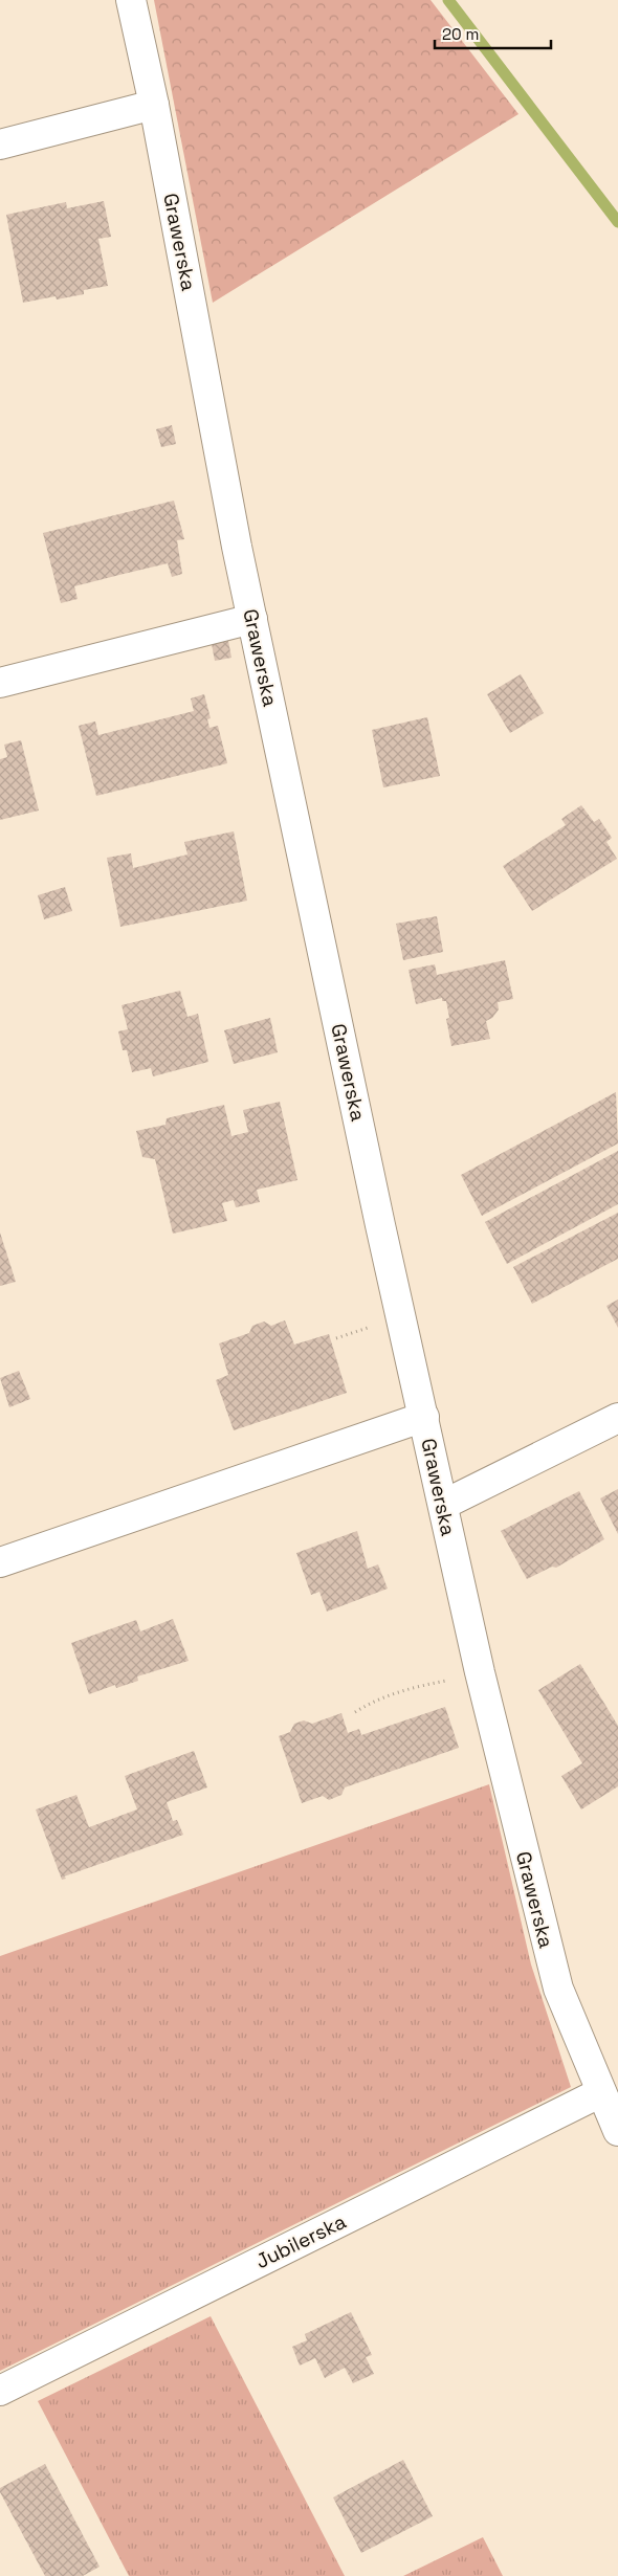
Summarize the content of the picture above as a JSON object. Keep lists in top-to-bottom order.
{
  "streets": {
    "street": ["Grawerska", "Jubilerska"]
  },
  "crossings": [
    ["Grawerska", "Jubilerska"]
  ],
  "scale_bar": "20 m"
}
